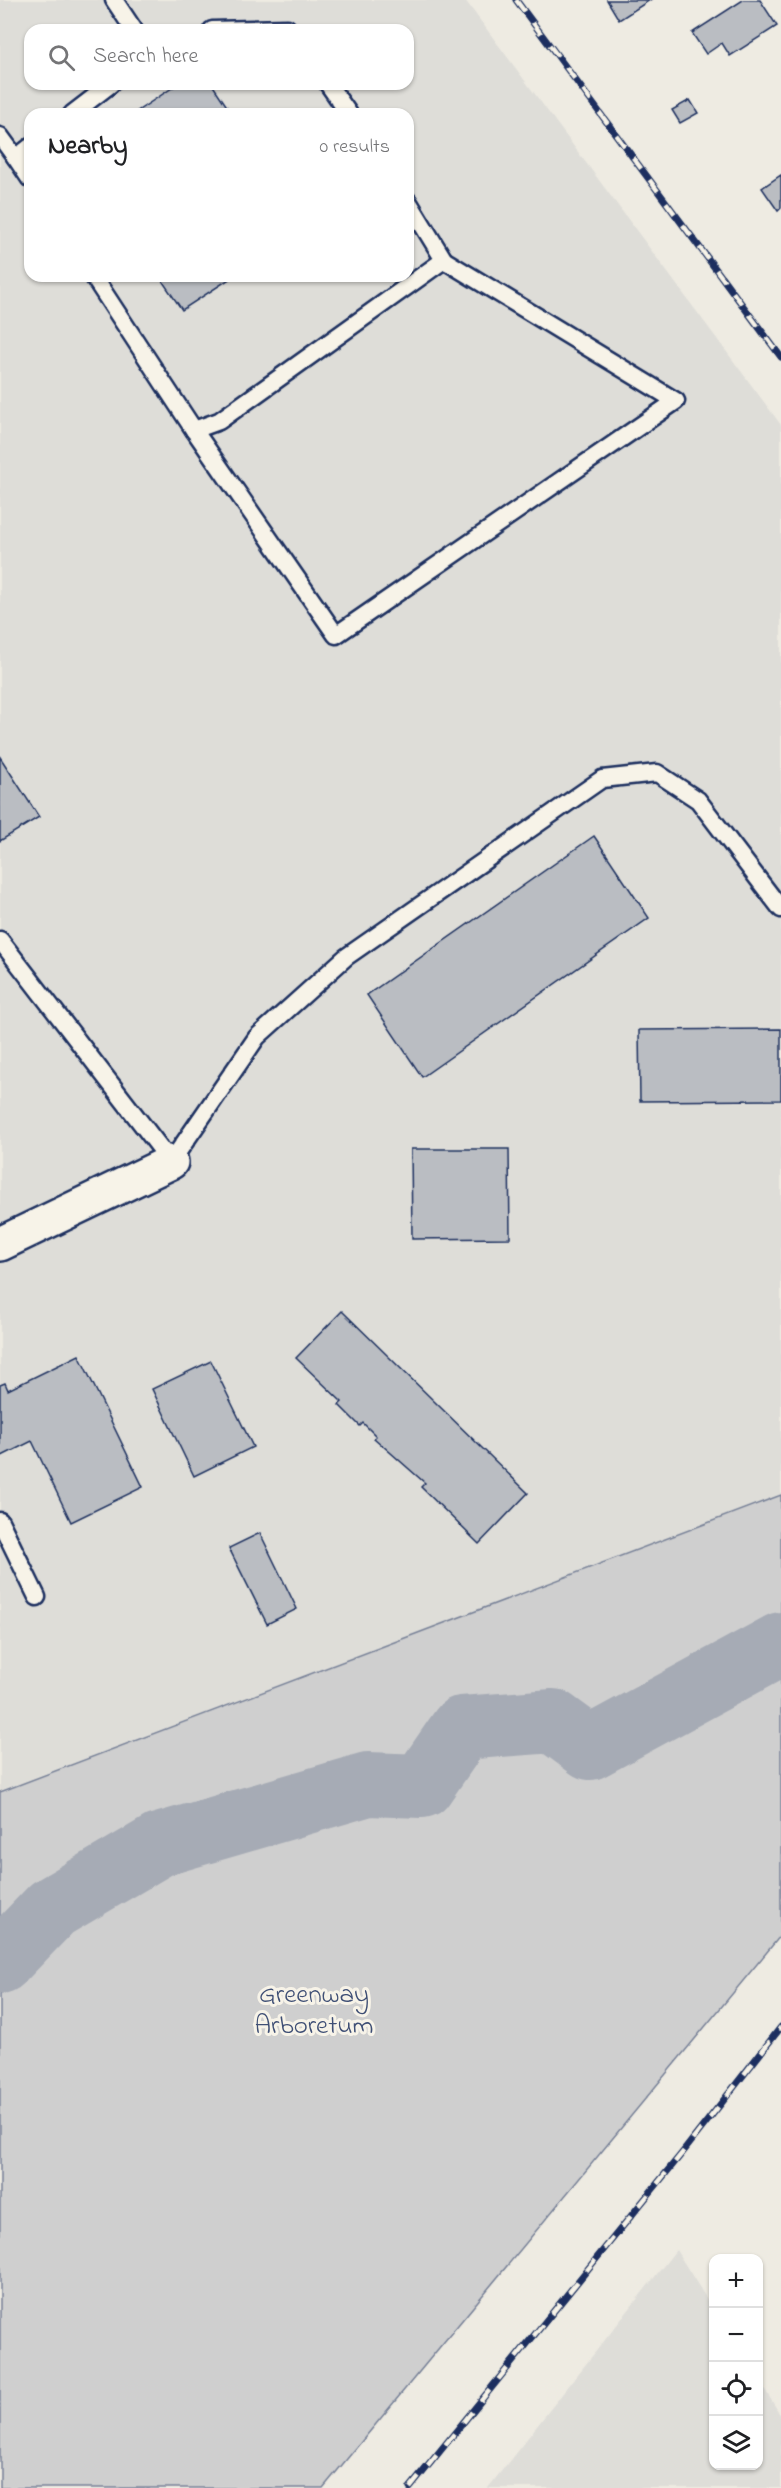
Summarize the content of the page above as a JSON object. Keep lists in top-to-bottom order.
{
  "parks": ["Greenway Arboretum"],
  "page": {
    "search": "Search here",
    "heading": ["Nearby", "0 results"],
    "map_buttons": ["+", "−"]
  }
}
